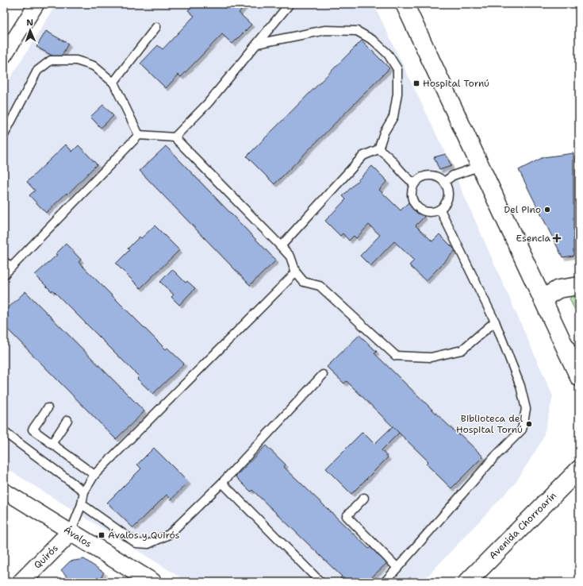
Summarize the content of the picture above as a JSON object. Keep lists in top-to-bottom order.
{
  "streets": {
    "main road": ["Avenida Chorroarín", "Ávalos", "Quirós"]
  },
  "crossings": [
    ["Ávalos", "Quirós"]
  ],
  "places": {
    "transit": ["Hospital Tornú", "Ávalos y Quirós"],
    "other": ["Del Pino", "Biblioteca del Hospital Tornú"],
    "health": ["Esencia"]
  },
  "north": "top"
}
